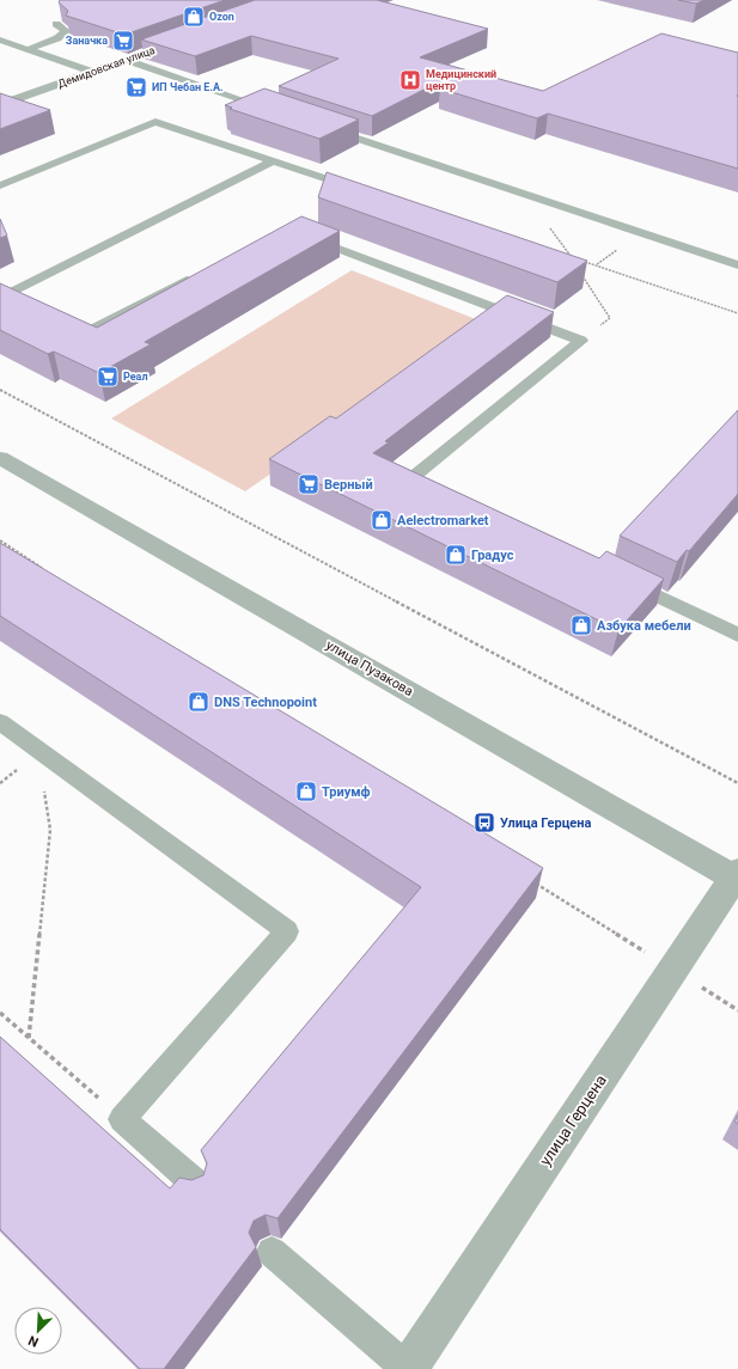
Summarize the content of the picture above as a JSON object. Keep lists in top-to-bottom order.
{
  "streets": {
    "street": ["Демидовская улица", "улица Пузакова", "улица Герцена"]
  },
  "crossings": [
    ["улица Пузакова", "улица Герцена"]
  ],
  "places": {
    "shop": [
      "Ozon",
      "Aelectromarket",
      "Градус",
      "Азбука мебели",
      "DNS Technopoint",
      "Триумф"
    ],
    "supermarket": [
      "Заначка",
      "ИП Чебан Е.А.",
      "Реал",
      "Верный"
    ],
    "hospital": ["Медицинский центр"],
    "bus stop": ["Улица Герцена"]
  },
  "north": "bottom left"
}
